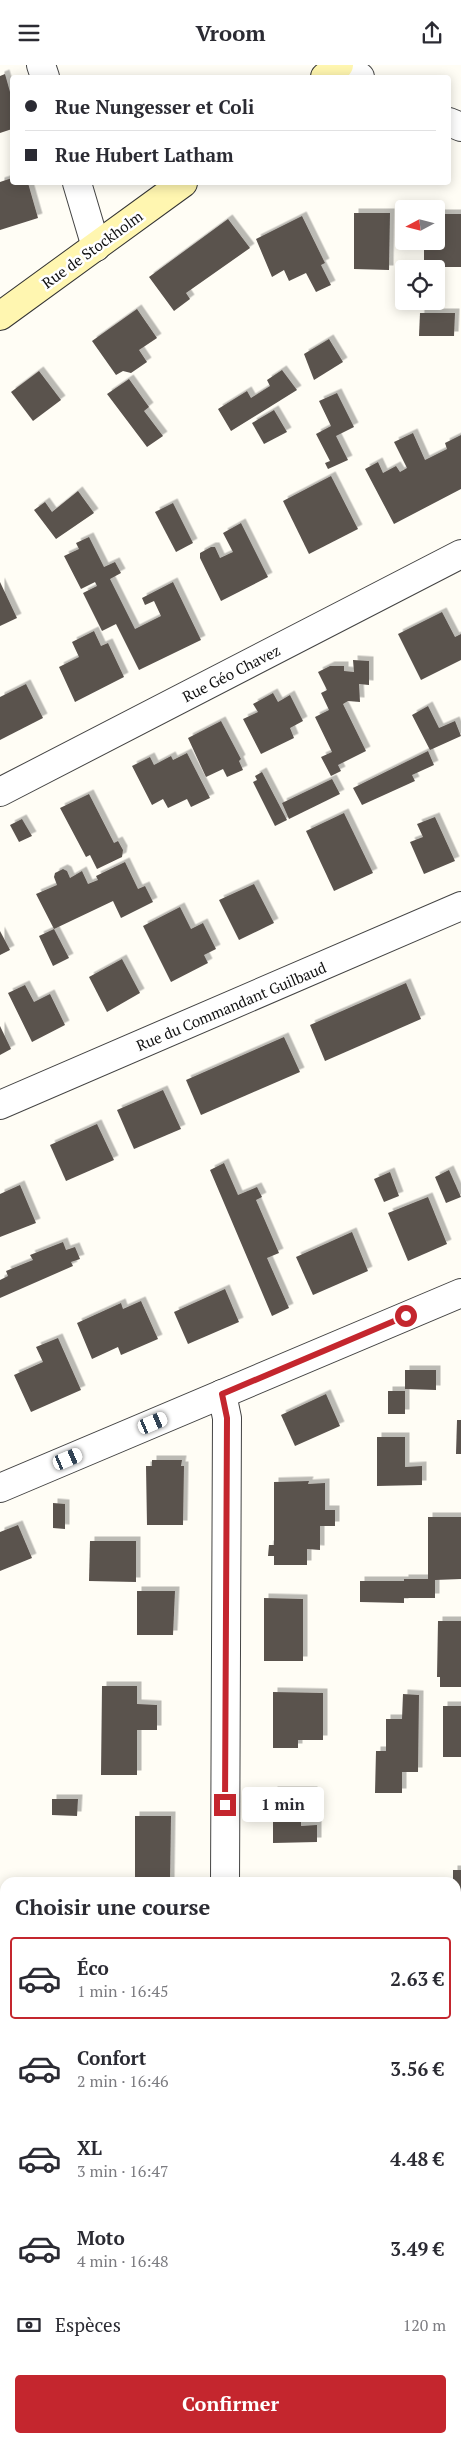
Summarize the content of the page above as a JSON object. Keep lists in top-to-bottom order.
{
  "streets": {
    "street": ["Rue de Stockholm", "Rue Géo Chavez", "Rue du Commandant Guilbaud"]
  },
  "north": "left",
  "page": {
    "header": "Vroom",
    "banner": ["Rue Nungesser et Coli", "Rue Hubert Latham"],
    "bubble": "1 min",
    "heading": "Choisir une course",
    "list": [
      {
        "name": "Éco",
        "note": "1 min · 16:45",
        "value": "2.63 €"
      },
      {
        "name": "Confort",
        "note": "2 min · 16:46",
        "value": "3.56 €"
      },
      {
        "name": "XL",
        "note": "3 min · 16:47",
        "value": "4.48 €"
      },
      {
        "name": "Moto",
        "note": "4 min · 16:48",
        "value": "3.49 €"
      }
    ],
    "pay": ["Espèces", "120 m"],
    "buttons": "Confirmer"
  }
}
